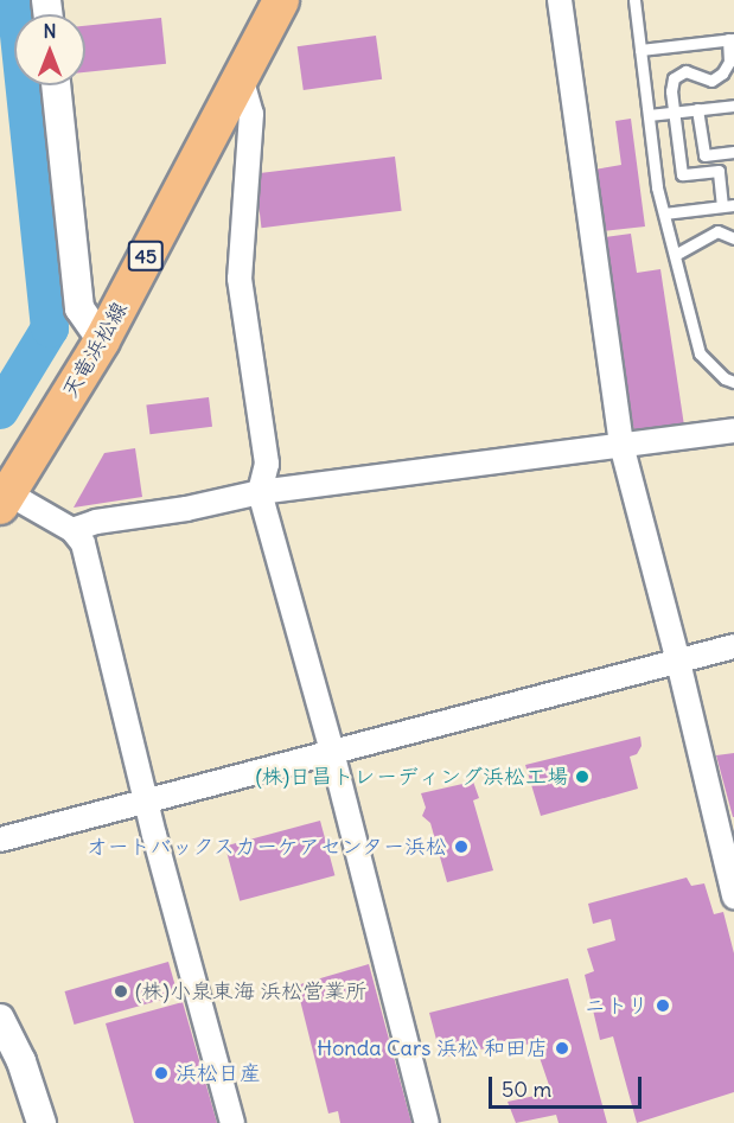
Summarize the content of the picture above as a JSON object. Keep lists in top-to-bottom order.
{
  "streets": {
    "main road": ["45", "天竜浜松線"]
  },
  "places": [
    "(株)日昌トレーディング浜松工場",
    "オートバックスカーケアセンター浜松",
    "(株)小泉東海 浜松営業所",
    "ニトリ",
    "Honda Cars 浜松 和田店",
    "浜松日産"
  ],
  "scale_bar": "50 m",
  "north": "top"
}
